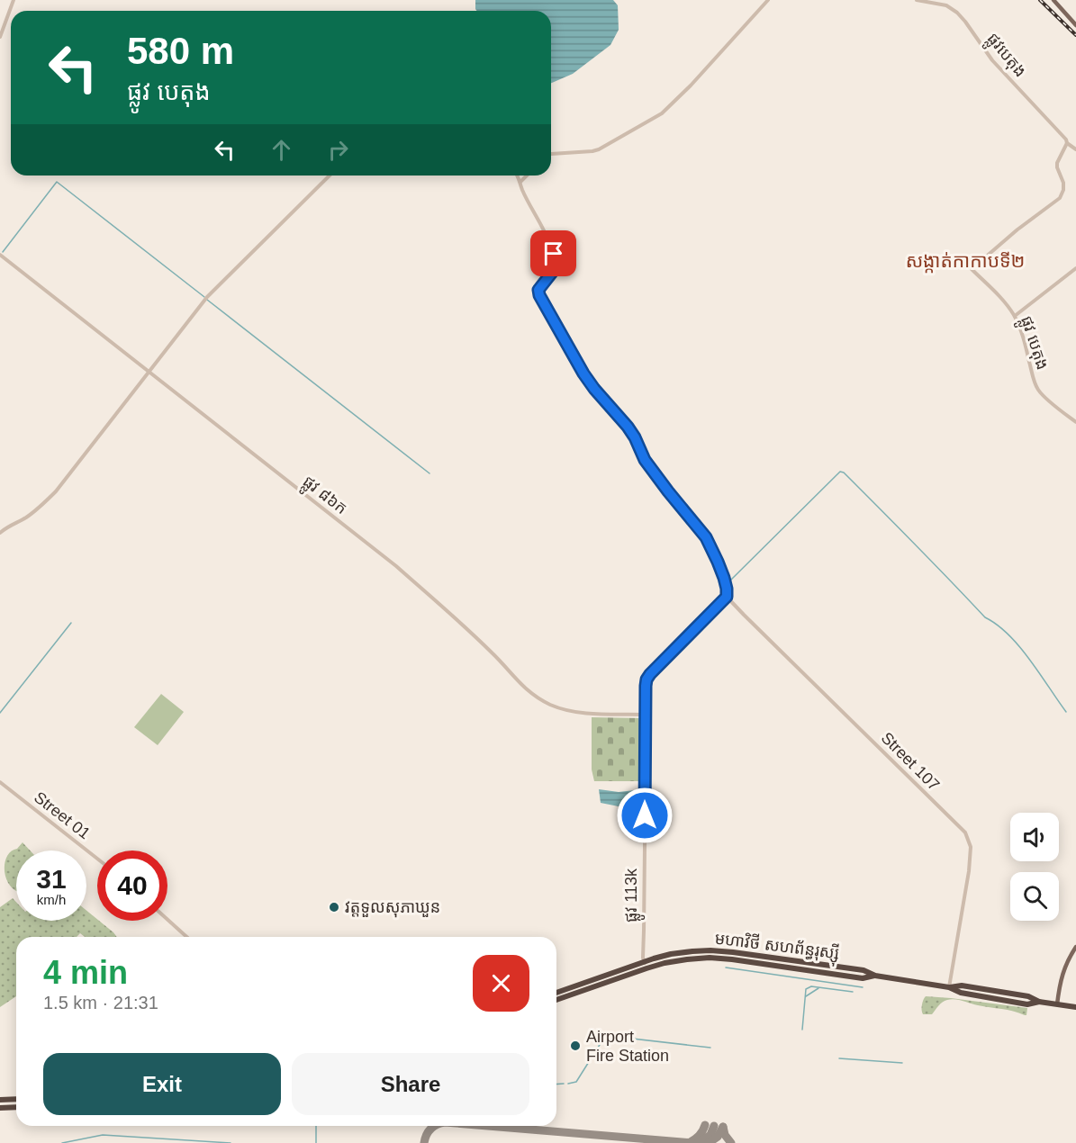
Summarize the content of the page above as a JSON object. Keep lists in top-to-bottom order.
{
  "streets": {
    "highway": ["មហាវិថី សហព័ន្ធរុស្ស៊ី"],
    "street": [
      "ផ្លូវបេតុង",
      "ផ្លូវ បេតុង",
      "ផ្លូវ ៨៦ក",
      "Street 107",
      "Street 01",
      "ផ្លូវ 113k"
    ]
  },
  "crossings": [
    ["ផ្លូវបេតុង", "ផ្លូវ បេតុង"],
    ["ផ្លូវ ៨៦ក", "ផ្លូវ 113k"],
    ["Street 107", "ផ្លូវ 113k"],
    ["Street 107", "មហាវិថី សហព័ន្ធរុស្ស៊ី"],
    ["ផ្លូវ 113k", "មហាវិថី សហព័ន្ធរុស្ស៊ី"]
  ],
  "districts": ["សង្កាត់កាកាបទី២"],
  "places": ["វត្តទួលសុភាឃួន", "Airport Fire Station"],
  "page": {
    "turn": ["580 m", "ផ្លូវ បេតុង"],
    "speed": "31 km/h",
    "limit": "40",
    "heading": ["4 min", "1.5 km · 21:31"],
    "buttons": ["Exit", "Share"]
  }
}
